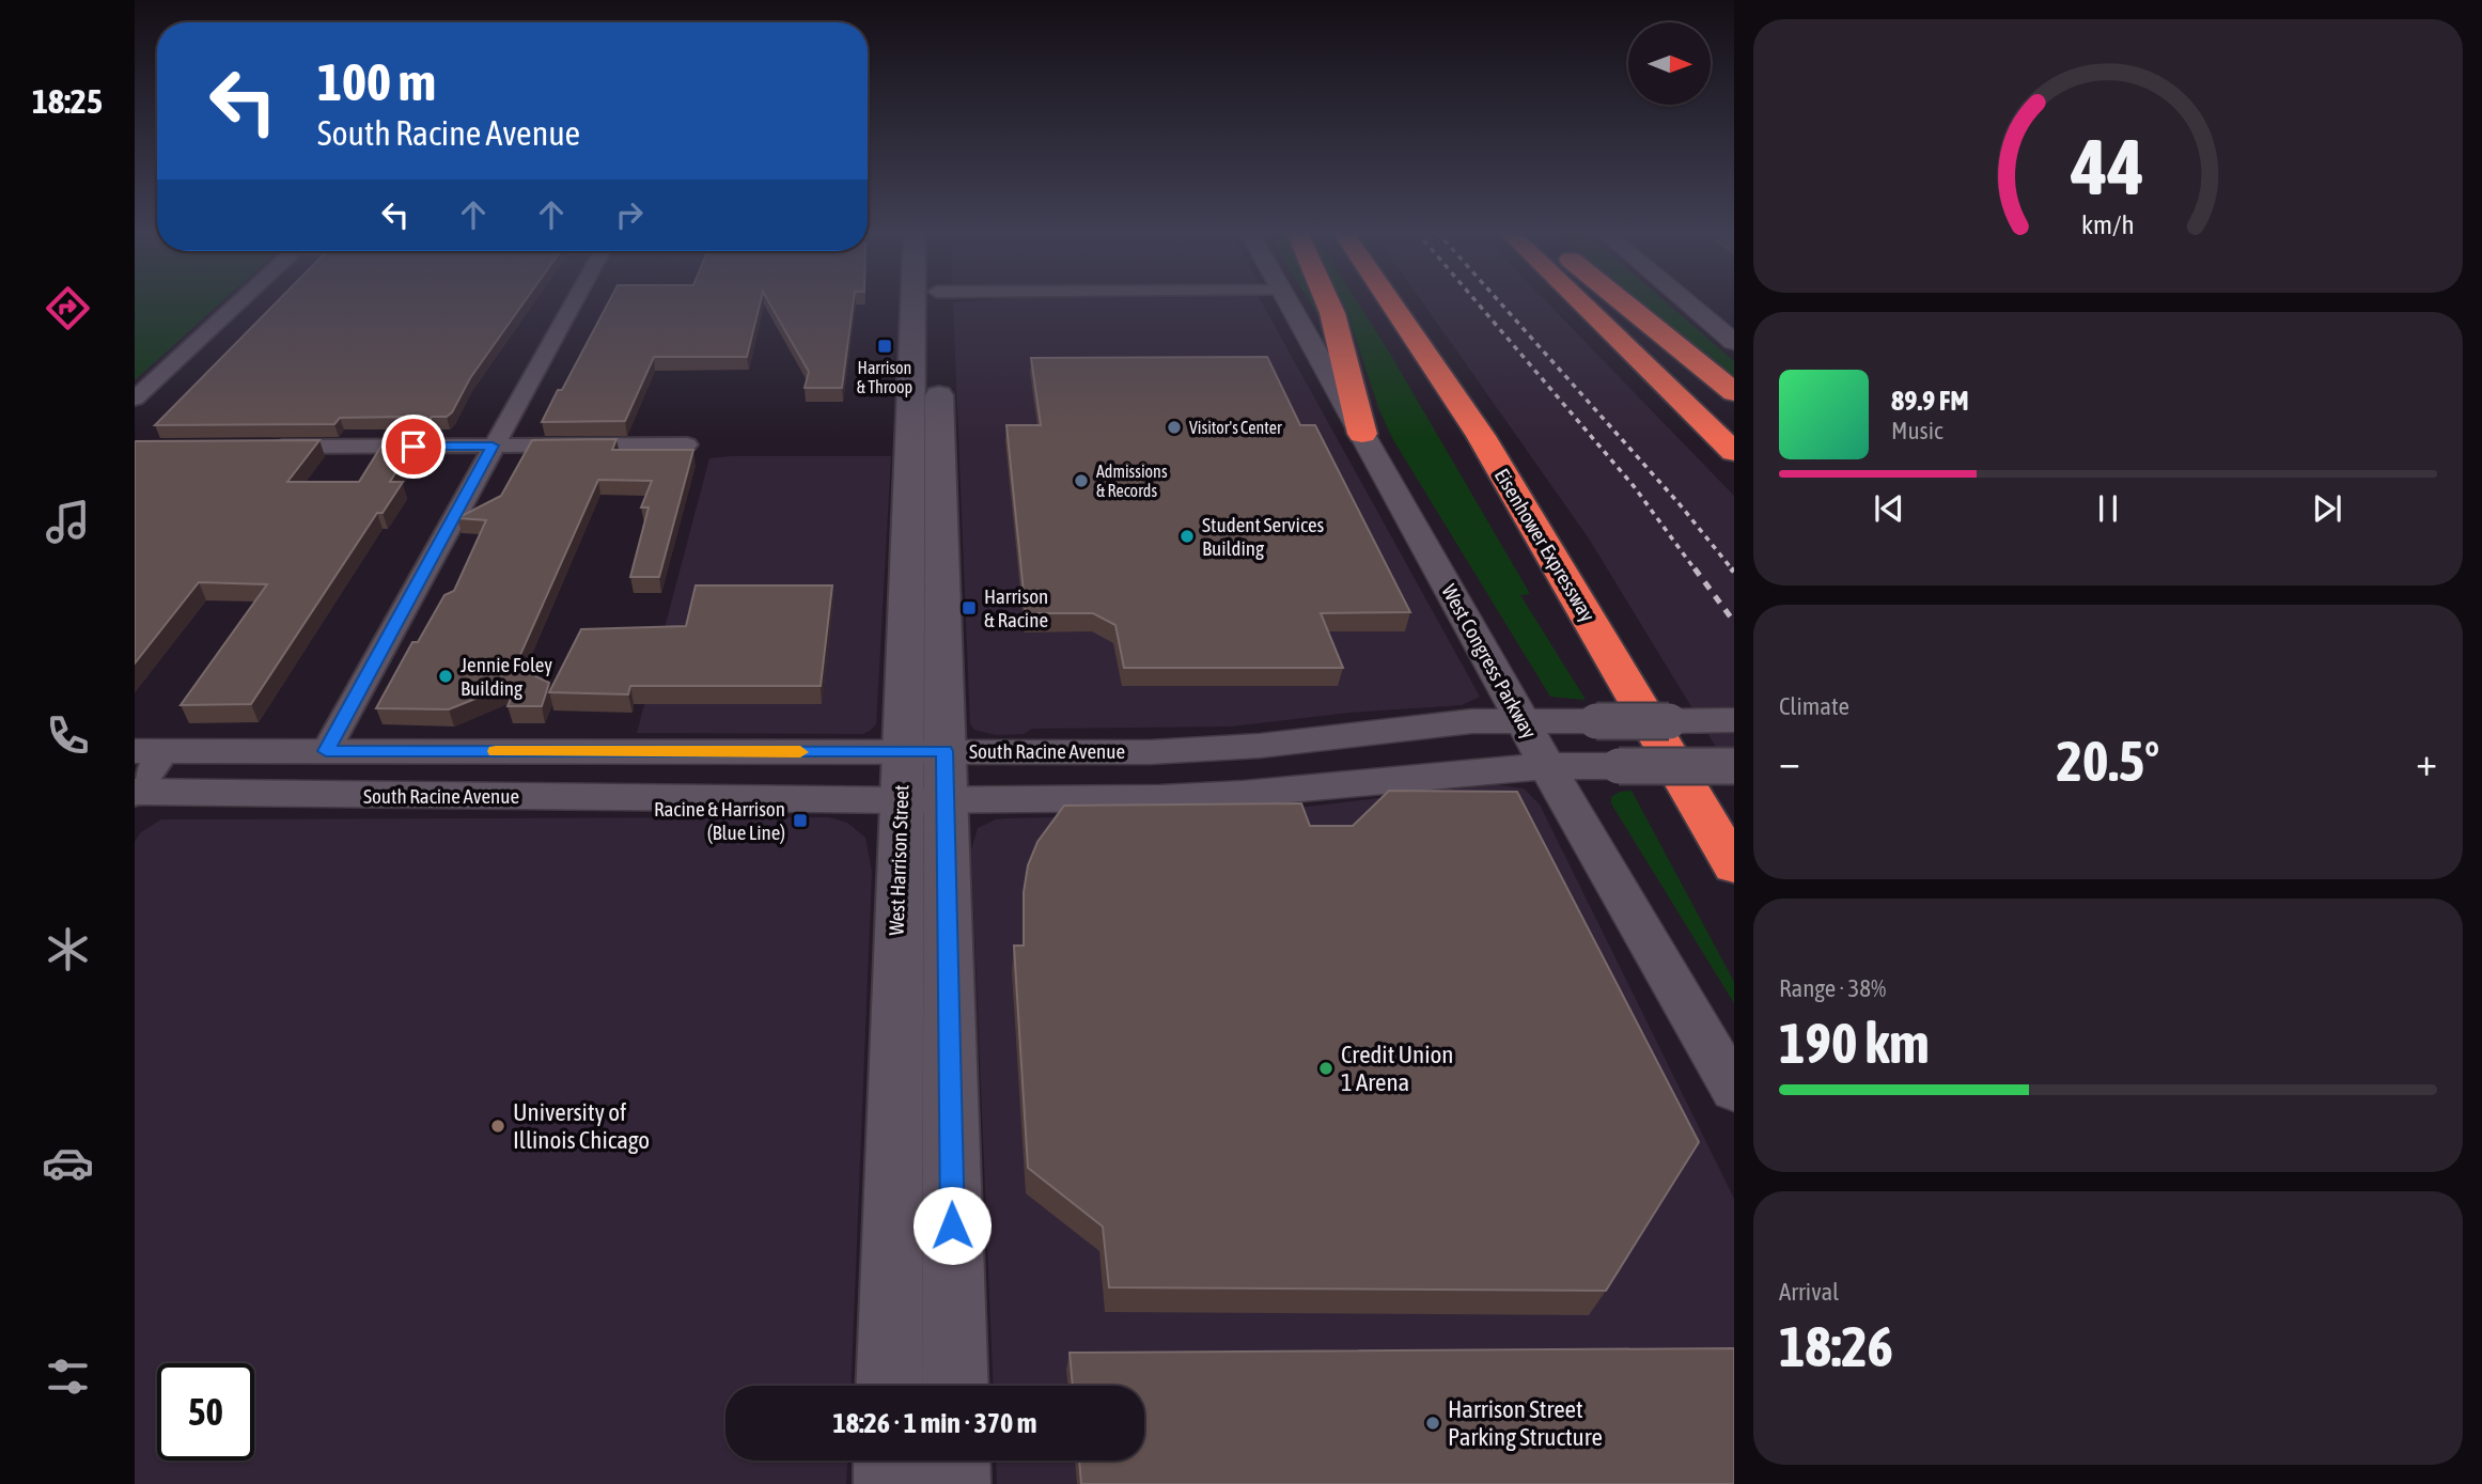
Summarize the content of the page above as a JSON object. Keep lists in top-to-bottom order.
{
  "streets": {
    "highway": ["Eisenhower Expressway"],
    "main road": ["West Harrison Street"],
    "street": ["West Congress Parkway", "South Racine Avenue"]
  },
  "crossings": [
    ["West Congress Parkway", "South Racine Avenue"],
    ["South Racine Avenue", "West Harrison Street"]
  ],
  "places": {
    "transit": ["Harrison & Throop", "Harrison & Racine", "Racine & Harrison (Blue Line)"],
    "other": [
      "Visitor's Center",
      "Admissions & Records",
      "Student Services Building",
      "Jennie Foley Building",
      "Credit Union 1 Arena",
      "University of Illinois Chicago",
      "Harrison Street Parking Structure"
    ]
  },
  "north": "right",
  "page": {
    "tabs": "18:25",
    "turn": ["100 m", "South Racine Avenue"],
    "song": ["89.9 FM", "Music"],
    "tile": [
      "Climate",
      ["Range · 38%", "190 km"],
      ["Arrival", "18:26"]
    ],
    "heat": ["−", "20.5°", "+"],
    "limit": "50",
    "trip": "18:26 · 1 min · 370 m",
    "gauge": ["44", "km/h"]
  }
}
